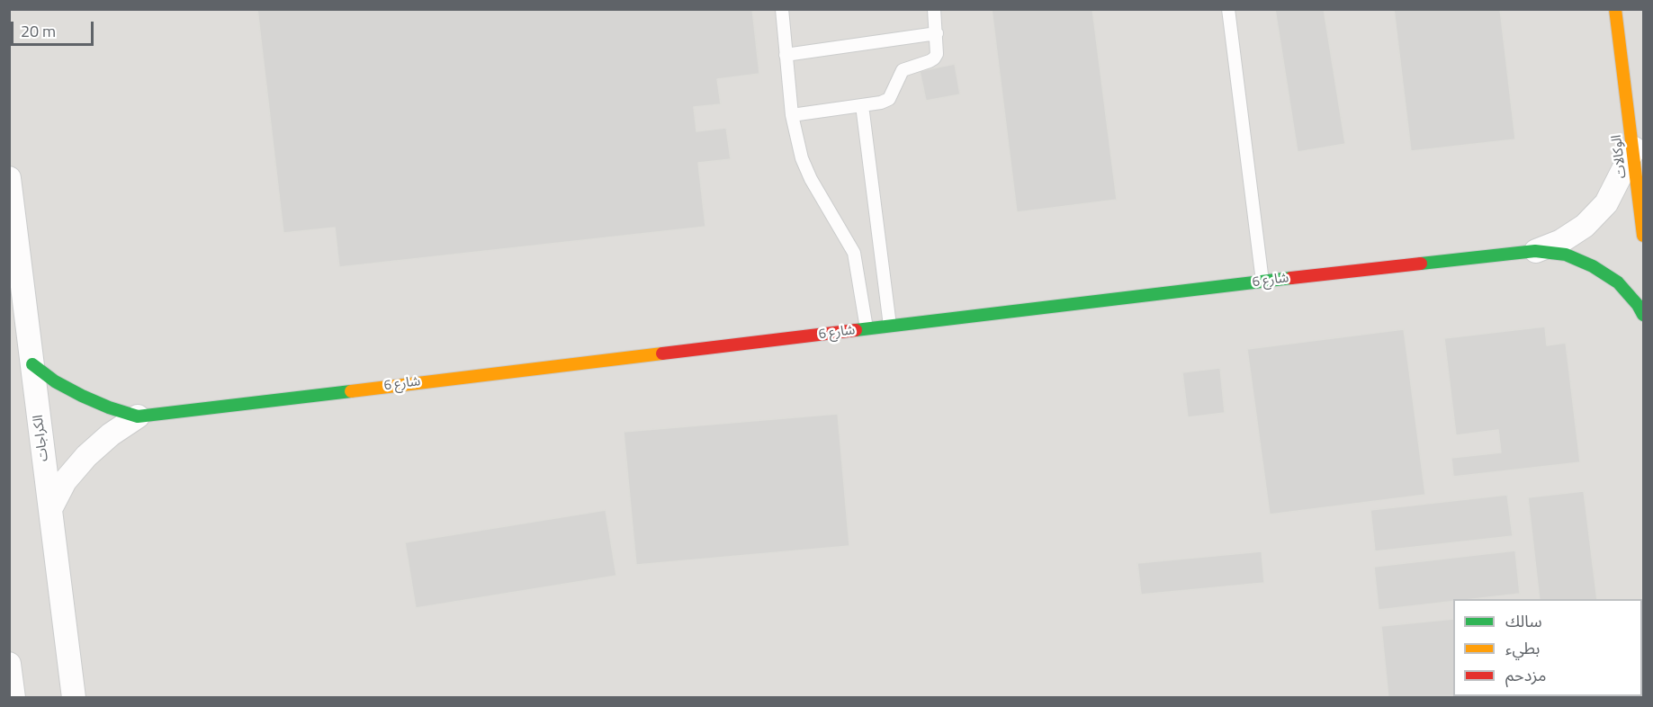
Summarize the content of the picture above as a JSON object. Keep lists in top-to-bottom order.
{
  "streets": {
    "street": ["الوكالات", "شارع 6", "الكراجات"]
  },
  "crossings": [
    ["الوكالات", "شارع 6"],
    ["شارع 6", "الكراجات"]
  ],
  "legend": ["سالك", "بطيء", "مزدحم"],
  "scale_bar": "20 m"
}
